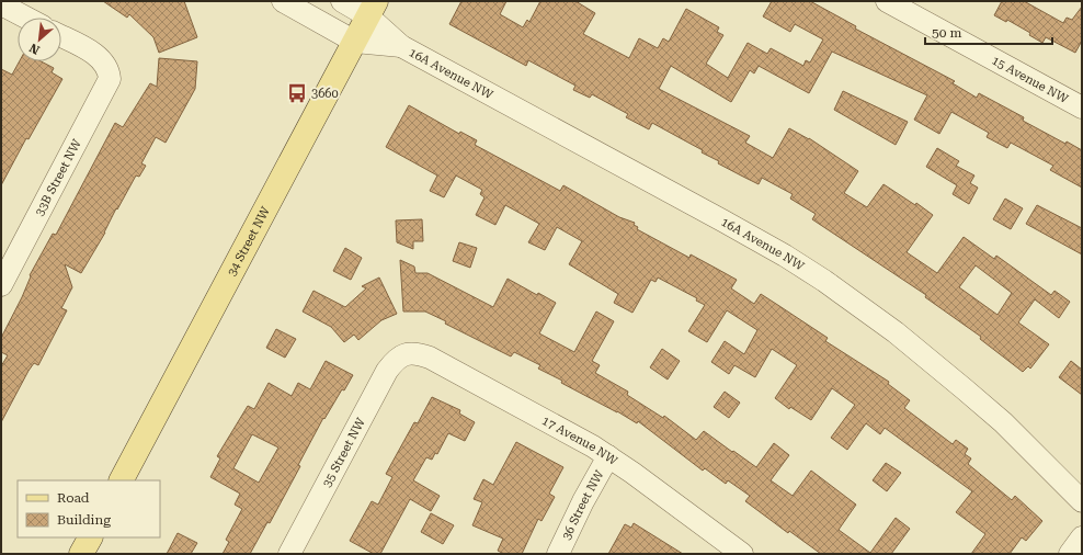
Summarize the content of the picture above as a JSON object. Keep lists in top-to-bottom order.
{
  "streets": {
    "main road": ["34 Street NW"],
    "street": [
      "16A Avenue NW",
      "15 Avenue NW",
      "33B Street NW",
      "17 Avenue NW",
      "35 Street NW",
      "36 Street NW"
    ]
  },
  "crossings": [
    ["16A Avenue NW", "34 Street NW"],
    ["17 Avenue NW", "35 Street NW"],
    ["17 Avenue NW", "36 Street NW"]
  ],
  "places": {
    "bus stop": ["3660"]
  },
  "legend": ["Road", "Building"],
  "scale_bar": "50 m",
  "north": "bottom left"
}
